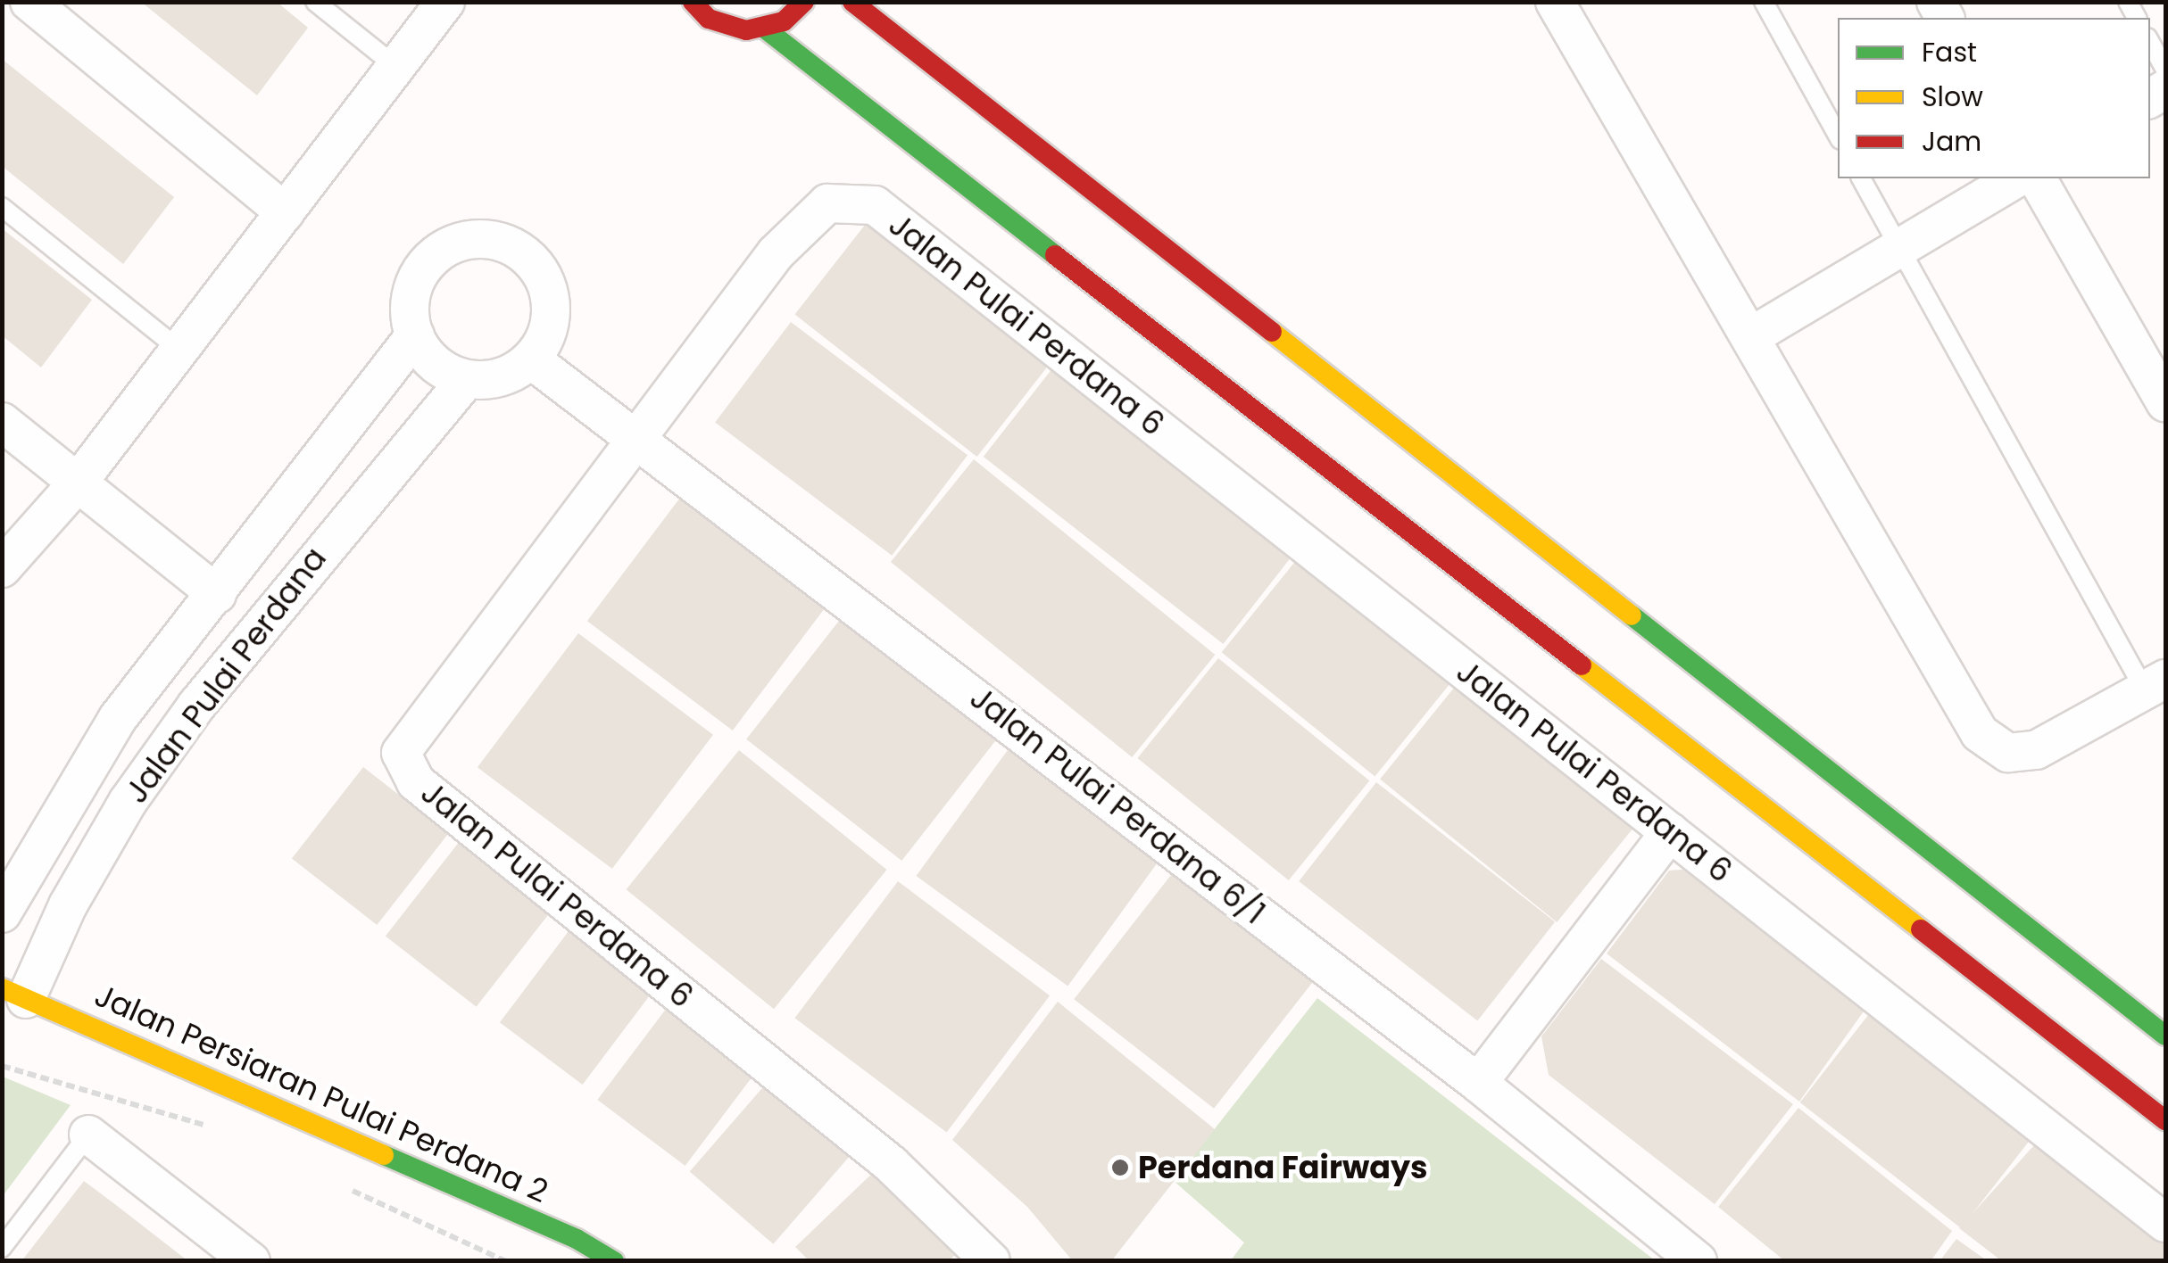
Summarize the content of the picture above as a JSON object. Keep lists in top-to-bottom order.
{
  "streets": {
    "street": [
      "Jalan Pulai Perdana 6",
      "Jalan Pulai Perdana",
      "Jalan Pulai Perdana 6/1",
      "Jalan Persiaran Pulai Perdana 2"
    ]
  },
  "crossings": [
    ["Jalan Pulai Perdana 6", "Jalan Pulai Perdana 6/1"],
    ["Jalan Pulai Perdana", "Jalan Pulai Perdana 6/1"],
    ["Jalan Pulai Perdana", "Jalan Persiaran Pulai Perdana 2"]
  ],
  "places": ["Perdana Fairways"],
  "legend": ["Fast", "Slow", "Jam"]
}
